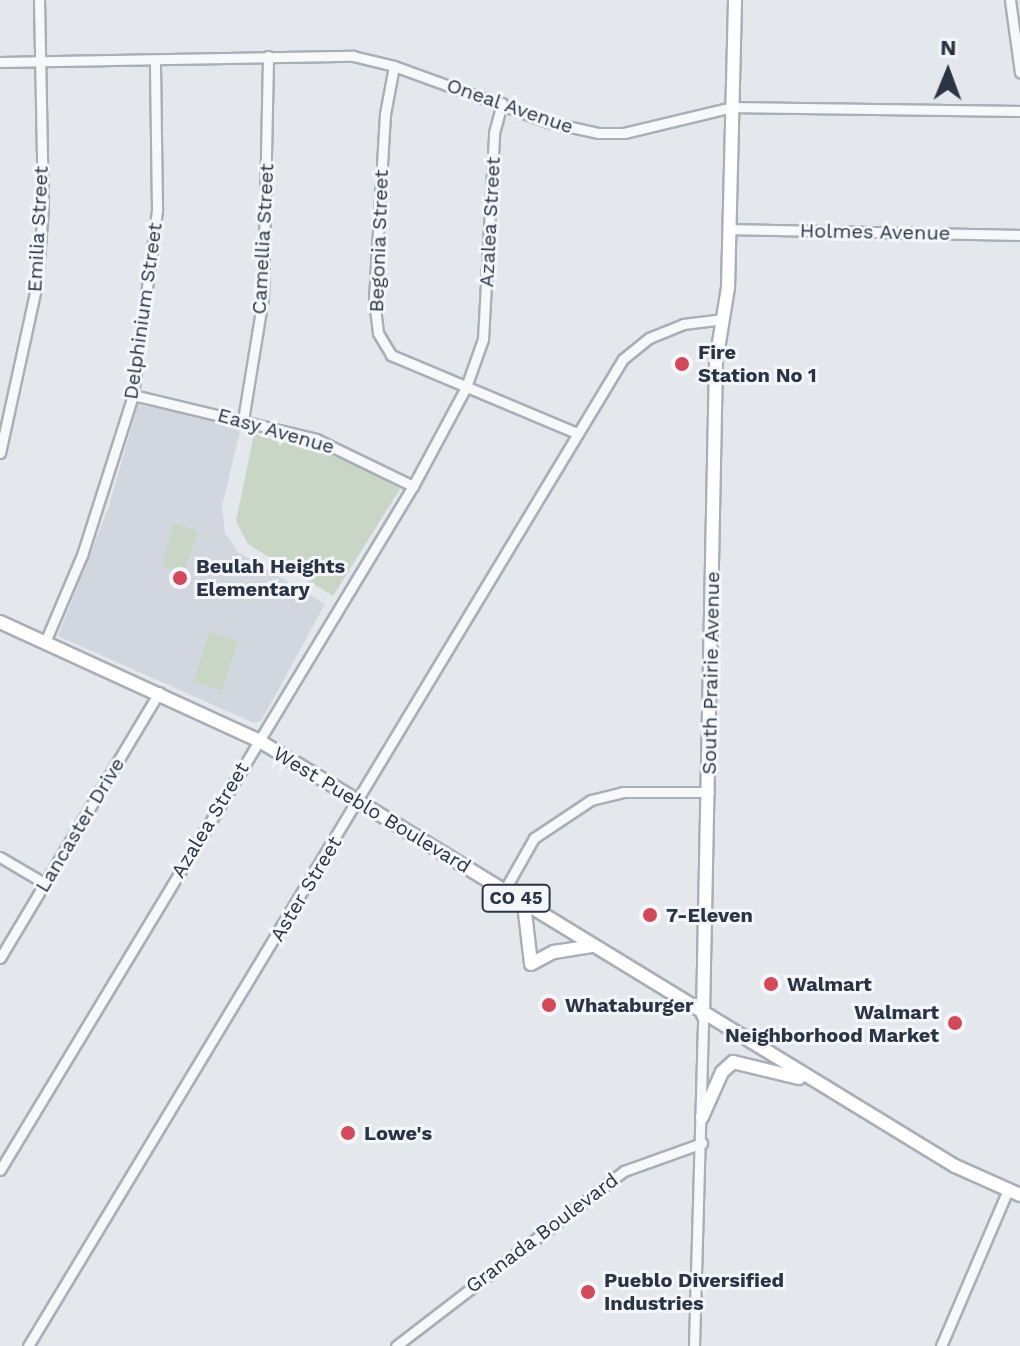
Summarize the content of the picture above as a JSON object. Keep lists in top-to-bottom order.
{
  "streets": {
    "main road": ["South Prairie Avenue", "West Pueblo Boulevard", "CO 45"],
    "street": [
      "Oneal Avenue",
      "Azalea Street",
      "Emilia Street",
      "Holmes Avenue",
      "Camellia Street",
      "Begonia Street",
      "Delphinium Street",
      "Easy Avenue",
      "Lancaster Drive",
      "Aster Street",
      "Granada Boulevard"
    ]
  },
  "crossings": [
    ["Oneal Avenue", "Azalea Street"],
    ["Oneal Avenue", "Emilia Street"],
    ["Oneal Avenue", "Camellia Street"],
    ["Oneal Avenue", "Begonia Street"],
    ["Oneal Avenue", "Delphinium Street"],
    ["Oneal Avenue", "South Prairie Avenue"],
    ["Azalea Street", "Begonia Street"],
    ["Azalea Street", "Easy Avenue"],
    ["Azalea Street", "West Pueblo Boulevard"],
    ["Holmes Avenue", "South Prairie Avenue"],
    ["Camellia Street", "Easy Avenue"],
    ["Begonia Street", "Aster Street"],
    ["Delphinium Street", "Easy Avenue"],
    ["Delphinium Street", "West Pueblo Boulevard"],
    ["South Prairie Avenue", "West Pueblo Boulevard"],
    ["South Prairie Avenue", "Aster Street"],
    ["South Prairie Avenue", "Granada Boulevard"],
    ["West Pueblo Boulevard", "Lancaster Drive"],
    ["West Pueblo Boulevard", "Aster Street"]
  ],
  "places": [
    "Fire Station No 1",
    "Beulah Heights Elementary",
    "7-Eleven",
    "Walmart",
    "Whataburger",
    "Walmart Neighborhood Market",
    "Lowe's",
    "Pueblo Diversified Industries"
  ],
  "north": "top"
}
